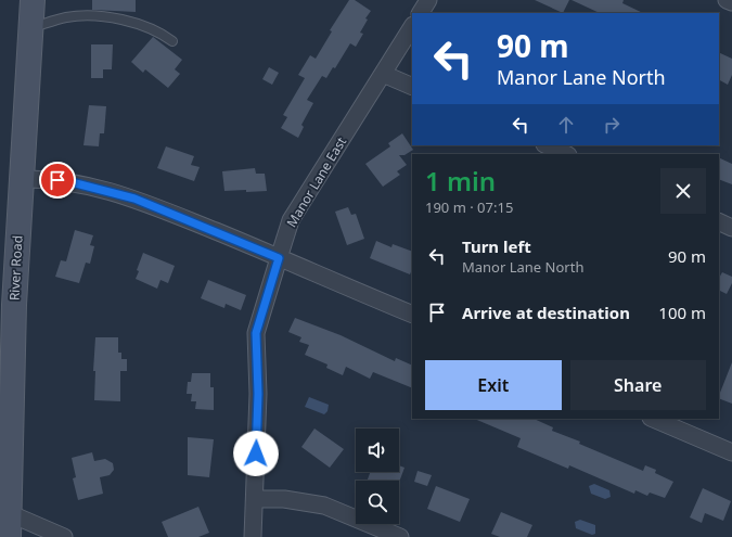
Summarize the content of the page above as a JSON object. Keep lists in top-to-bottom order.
{
  "streets": {
    "main road": ["River Road"],
    "street": ["Manor Lane East"]
  },
  "page": {
    "turn": ["90 m", "Manor Lane North"],
    "heading": ["1 min", "190 m · 07:15"],
    "list": [
      {
        "name": "Turn left",
        "note": "Manor Lane North",
        "value": "90 m"
      },
      {
        "name": "Arrive at destination",
        "value": "100 m"
      }
    ],
    "buttons": ["Exit", "Share"]
  }
}
